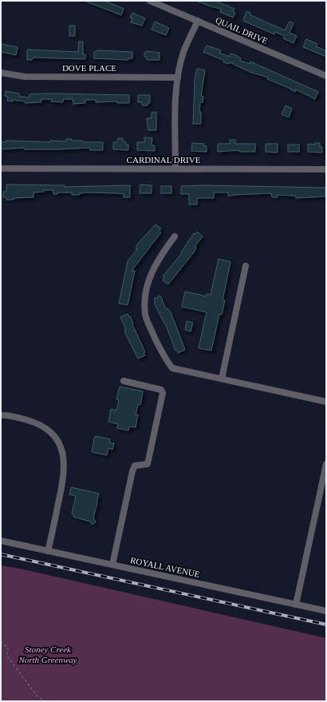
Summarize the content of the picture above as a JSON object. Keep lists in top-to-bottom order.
{
  "streets": {
    "street": [
      "QUAIL DRIVE",
      "DOVE PLACE",
      "CARDINAL DRIVE",
      "ROYALL AVENUE"
    ]
  },
  "parks": ["Stoney Creek North Greenway"]
}
